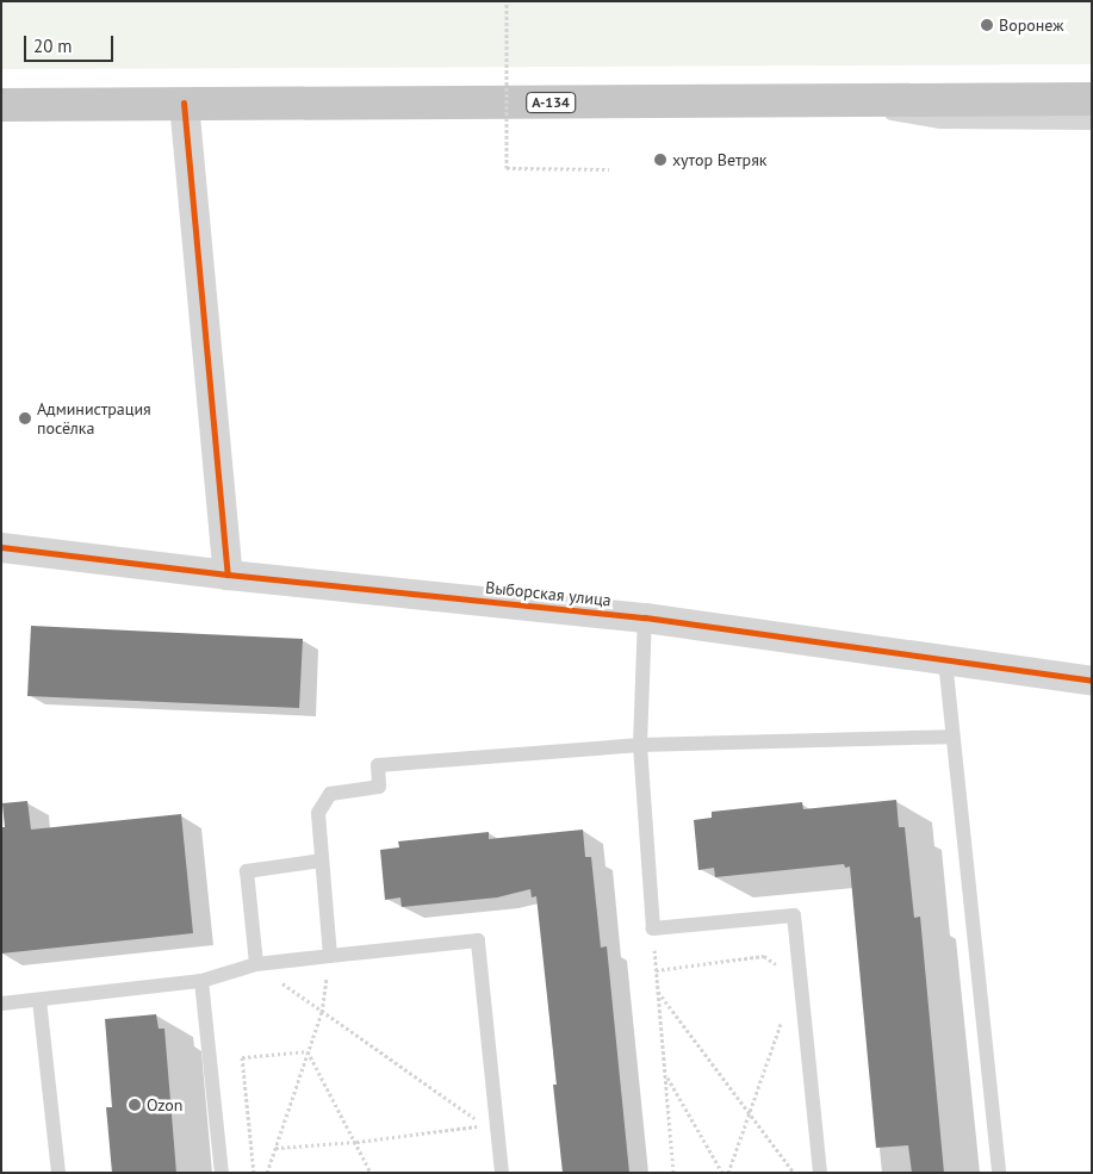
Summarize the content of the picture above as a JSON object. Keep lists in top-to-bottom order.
{
  "streets": {
    "highway": ["А-134"],
    "street": ["Выборская улица"]
  },
  "places": [
    "Воронеж",
    "хутор Ветряк",
    "Администрация посёлка",
    "Ozon"
  ],
  "scale_bar": "20 m"
}
